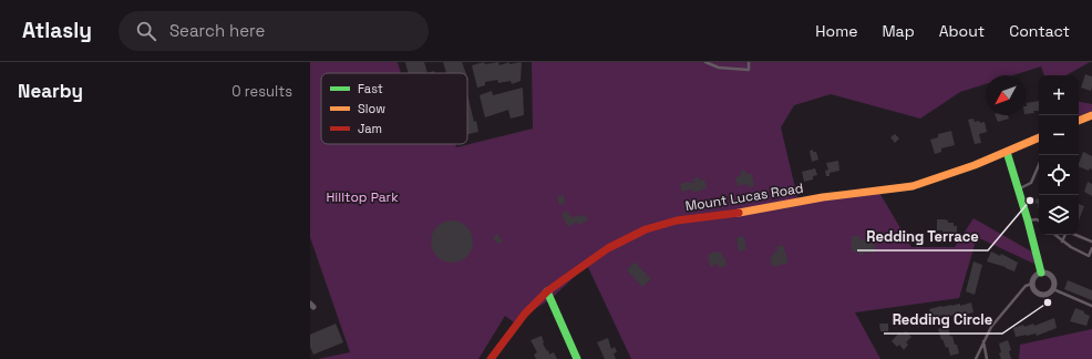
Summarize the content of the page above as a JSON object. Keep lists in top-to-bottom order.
{
  "streets": {
    "street": ["Mount Lucas Road"]
  },
  "parks": ["Hilltop Park"],
  "places": ["Redding Terrace", "Redding Circle"],
  "legend": ["Fast", "Slow", "Jam"],
  "north": "bottom left",
  "page": {
    "header": "Atlasly",
    "search": "Search here",
    "nav": [
      "Home",
      "Map",
      "About",
      "Contact"
    ],
    "heading": ["Nearby", "0 results"],
    "map_buttons": ["+", "−"]
  }
}
